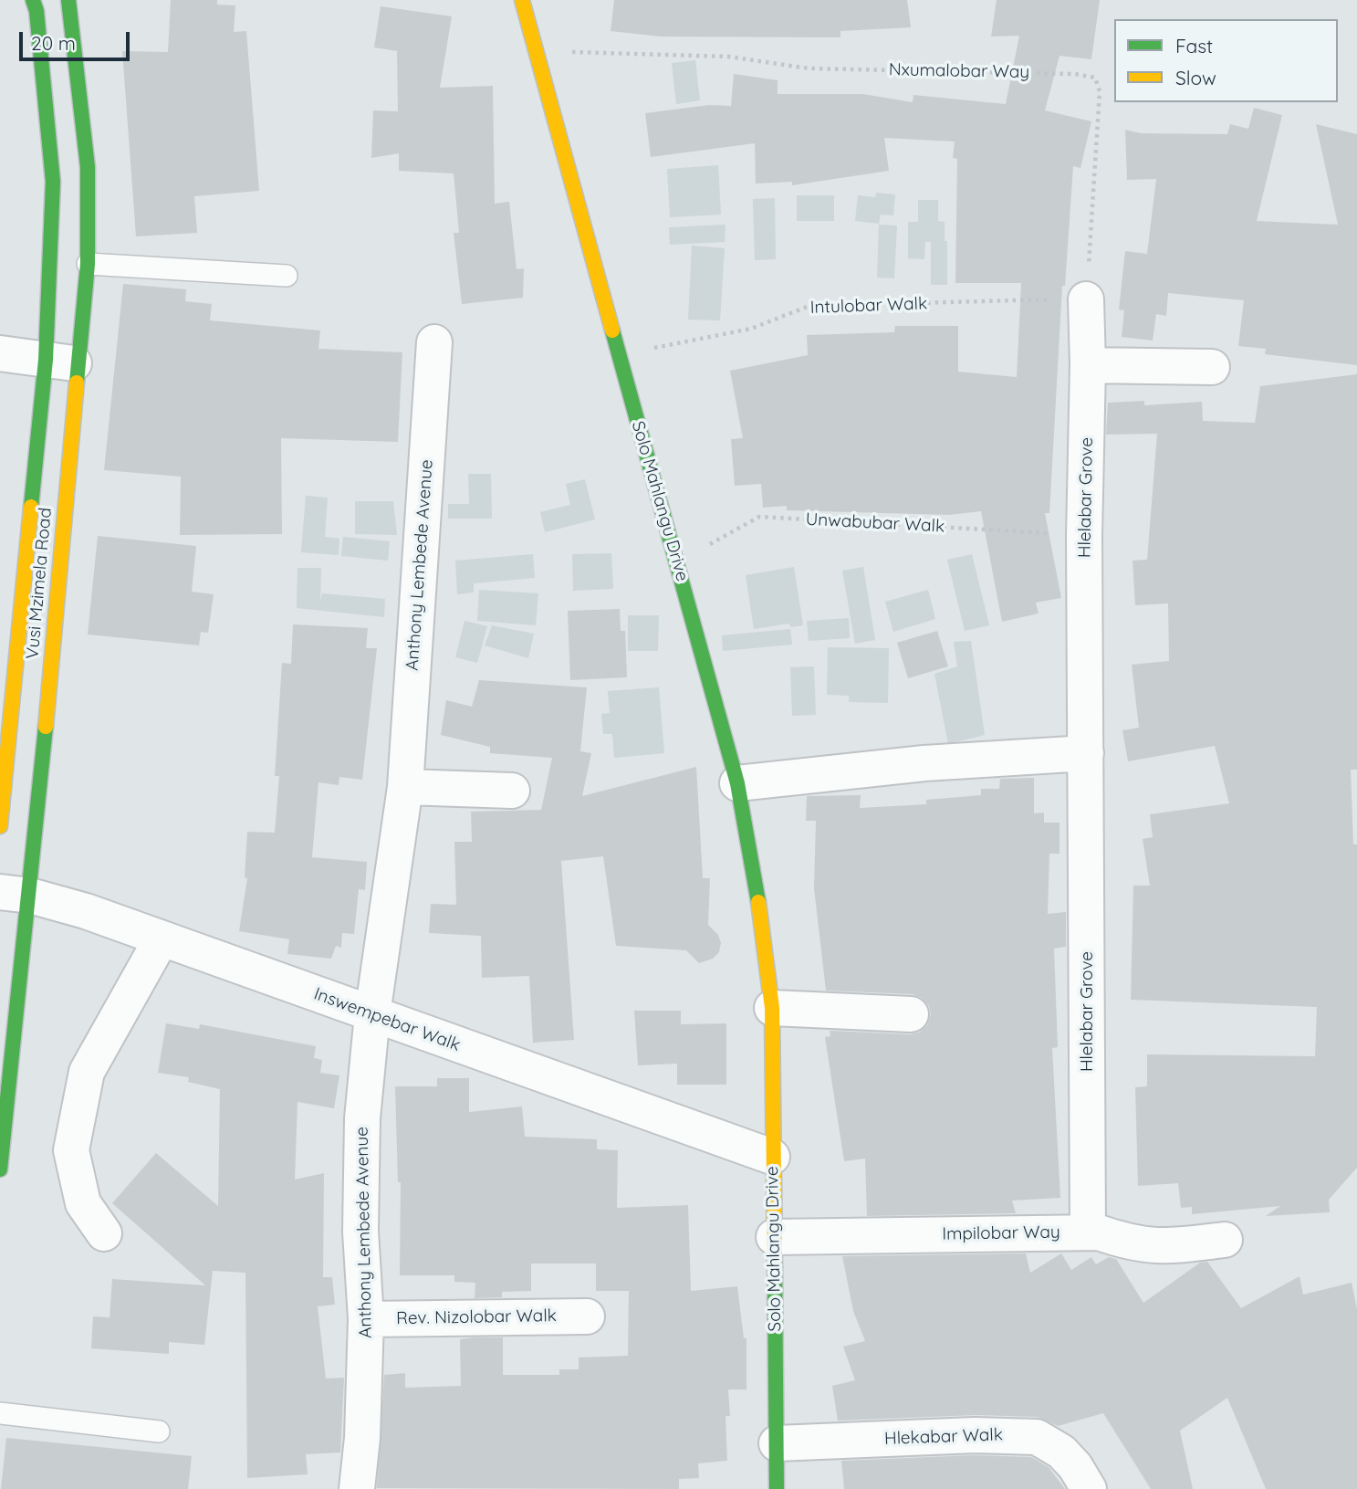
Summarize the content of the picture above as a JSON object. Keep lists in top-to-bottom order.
{
  "streets": {
    "main road": ["Solo Mahlangu Drive", "Vusi Mzimela Road"],
    "street": [
      "Hlelabar Grove",
      "Anthony Lembede Avenue",
      "Inswempebar Walk",
      "Impilobar Way",
      "Rev. Nizolobar Walk",
      "Hlekabar Walk"
    ],
    "path": ["Nxumalobar Way", "Intulobar Walk", "Unwabubar Walk"]
  },
  "crossings": [
    ["Nxumalobar Way", "Intulobar Walk"],
    ["Nxumalobar Way", "Solo Mahlangu Drive"],
    ["Intulobar Walk", "Solo Mahlangu Drive"],
    ["Hlelabar Grove", "Unwabubar Walk"],
    ["Hlelabar Grove", "Impilobar Way"],
    ["Solo Mahlangu Drive", "Unwabubar Walk"],
    ["Solo Mahlangu Drive", "Inswempebar Walk"],
    ["Solo Mahlangu Drive", "Impilobar Way"],
    ["Solo Mahlangu Drive", "Hlekabar Walk"],
    ["Anthony Lembede Avenue", "Inswempebar Walk"],
    ["Anthony Lembede Avenue", "Rev. Nizolobar Walk"],
    ["Vusi Mzimela Road", "Inswempebar Walk"]
  ],
  "legend": ["Fast", "Slow"],
  "scale_bar": "20 m"
}
